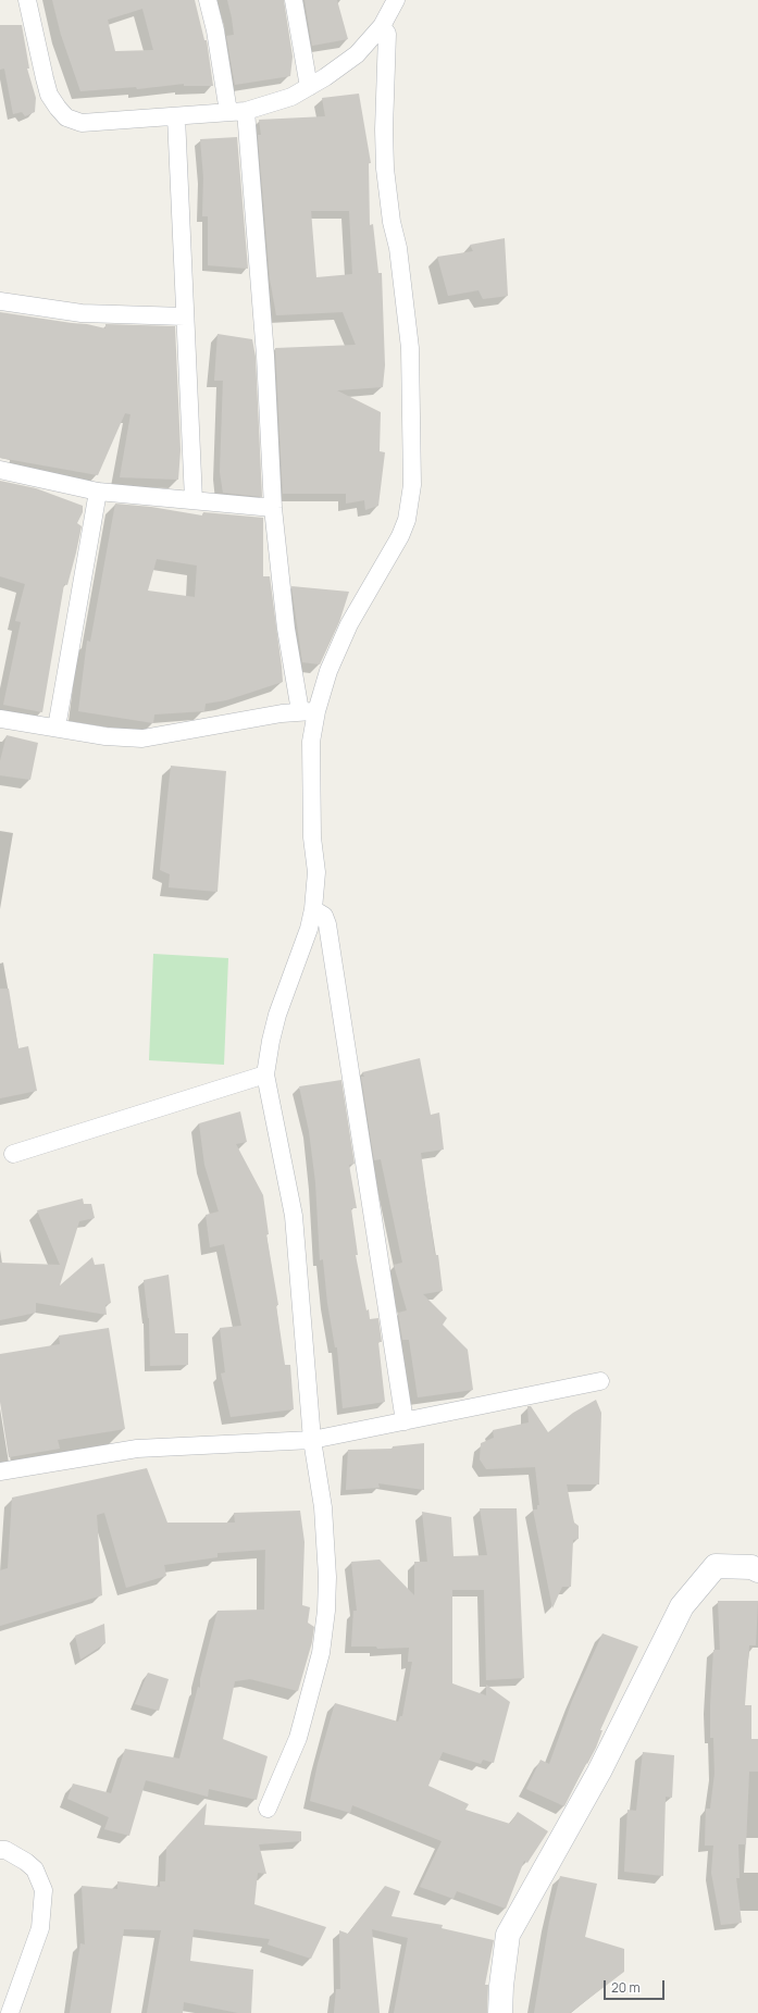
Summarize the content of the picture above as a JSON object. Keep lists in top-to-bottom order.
{
  "scale_bar": "20 m"
}
